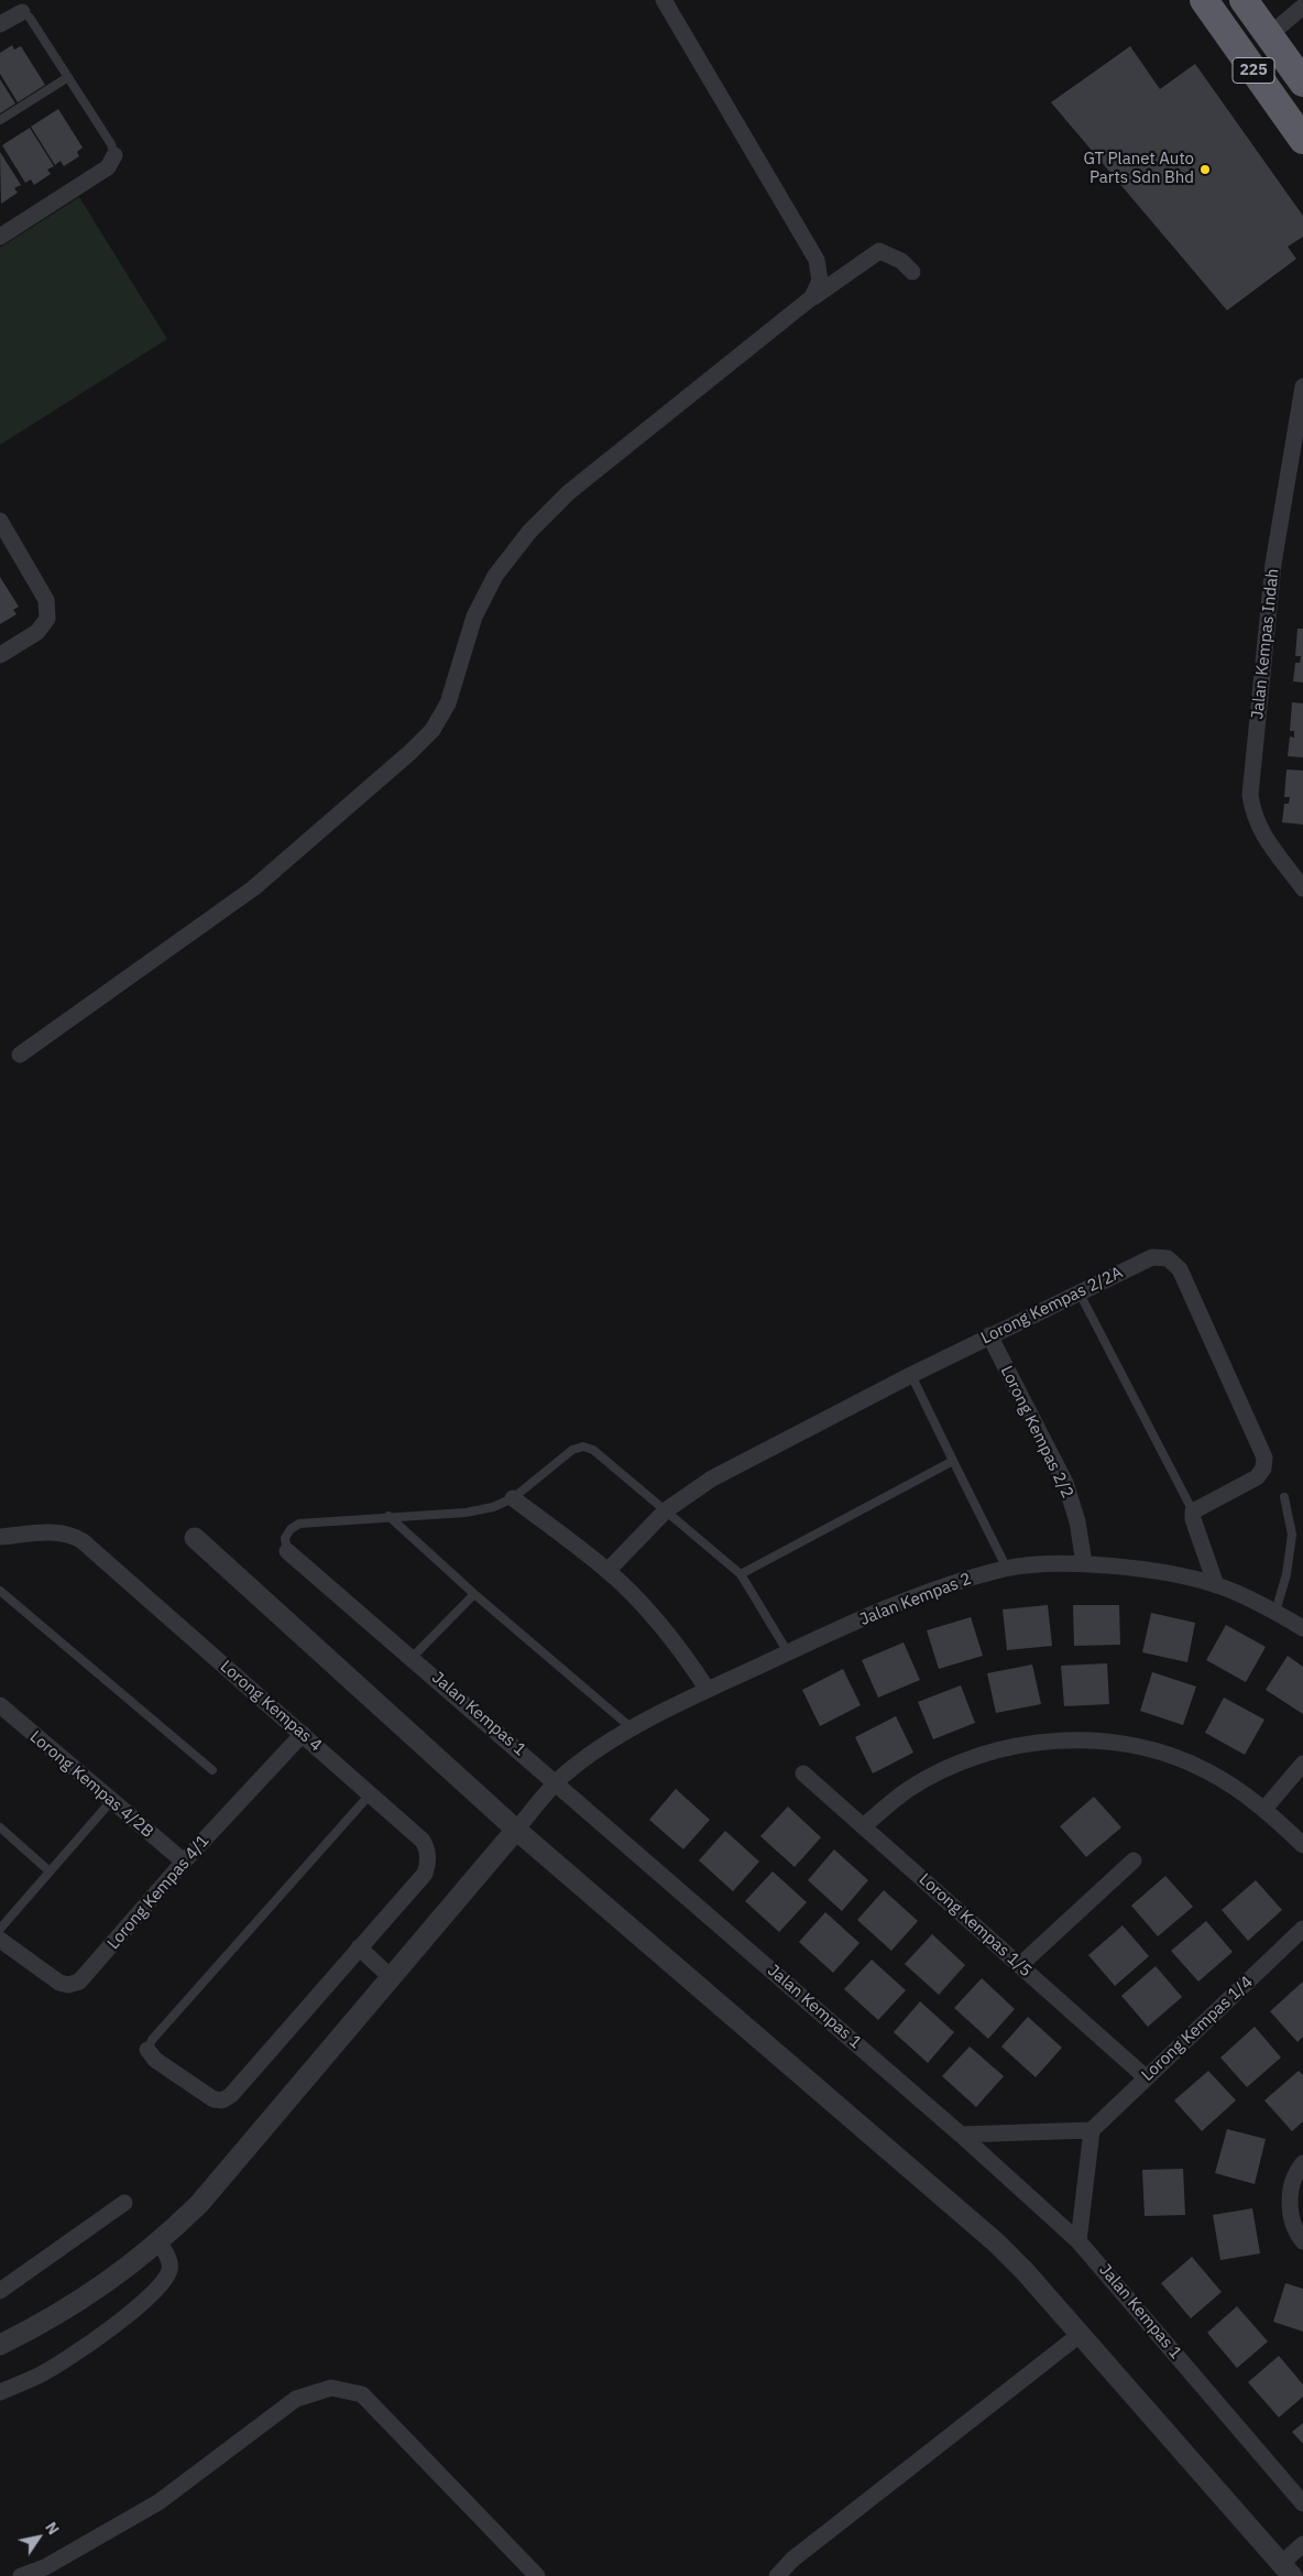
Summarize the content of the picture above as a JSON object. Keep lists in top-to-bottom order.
{
  "streets": {
    "highway": ["225"],
    "street": [
      "Jalan Kempas Indah",
      "Lorong Kempas 2/2A",
      "Lorong Kempas 2/2",
      "Jalan Kempas 2",
      "Lorong Kempas 4",
      "Jalan Kempas 1",
      "Lorong Kempas 4/2B",
      "Lorong Kempas 4/1",
      "Lorong Kempas 1/5",
      "Lorong Kempas 1/4"
    ]
  },
  "crossings": [
    ["Lorong Kempas 2/2A", "Lorong Kempas 2/2"],
    ["Lorong Kempas 2/2", "Jalan Kempas 2"],
    ["Jalan Kempas 2", "Jalan Kempas 1"],
    ["Lorong Kempas 4", "Lorong Kempas 4/1"],
    ["Lorong Kempas 4/2B", "Lorong Kempas 4/1"],
    ["Lorong Kempas 1/5", "Lorong Kempas 1/4"]
  ],
  "places": ["GT Planet Auto Parts Sdn Bhd"],
  "north": "top right"
}
